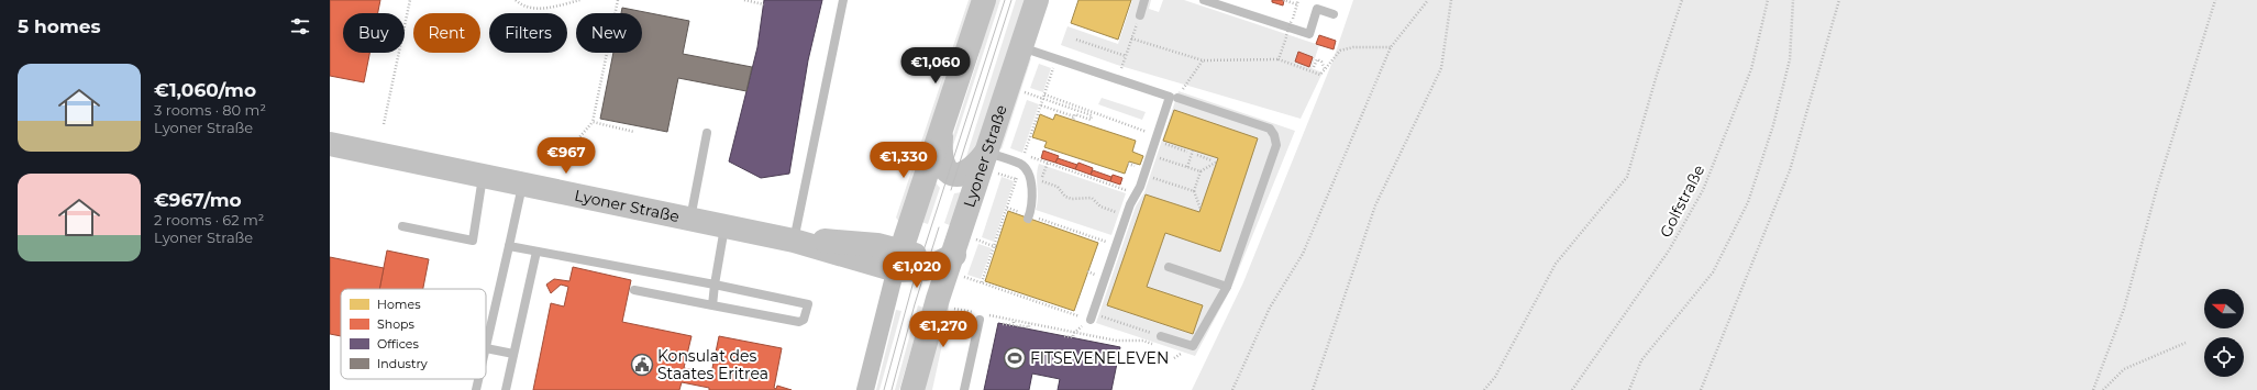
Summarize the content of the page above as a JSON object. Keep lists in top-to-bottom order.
{
  "streets": {
    "main road": ["Lyoner Straße"],
    "path": ["Golfstraße"]
  },
  "places": {
    "sports": ["FITSEVENELEVEN"],
    "public building": ["Konsulat des Staates Eritrea"]
  },
  "legend": [
    "Homes",
    "Shops",
    "Offices",
    "Industry"
  ],
  "north": "left",
  "page": {
    "heading": "5 homes",
    "chip": [
      "Buy",
      "Rent",
      "Filters",
      "New"
    ],
    "price": [
      "€1,060",
      "€967",
      "€1,330",
      "€1,020",
      "€1,270"
    ],
    "list": [
      {
        "name": "€1,060/mo",
        "note": "3 rooms · 80 m² · Lyoner Straße"
      },
      {
        "name": "€967/mo",
        "note": "2 rooms · 62 m² · Lyoner Straße"
      }
    ]
  }
}
